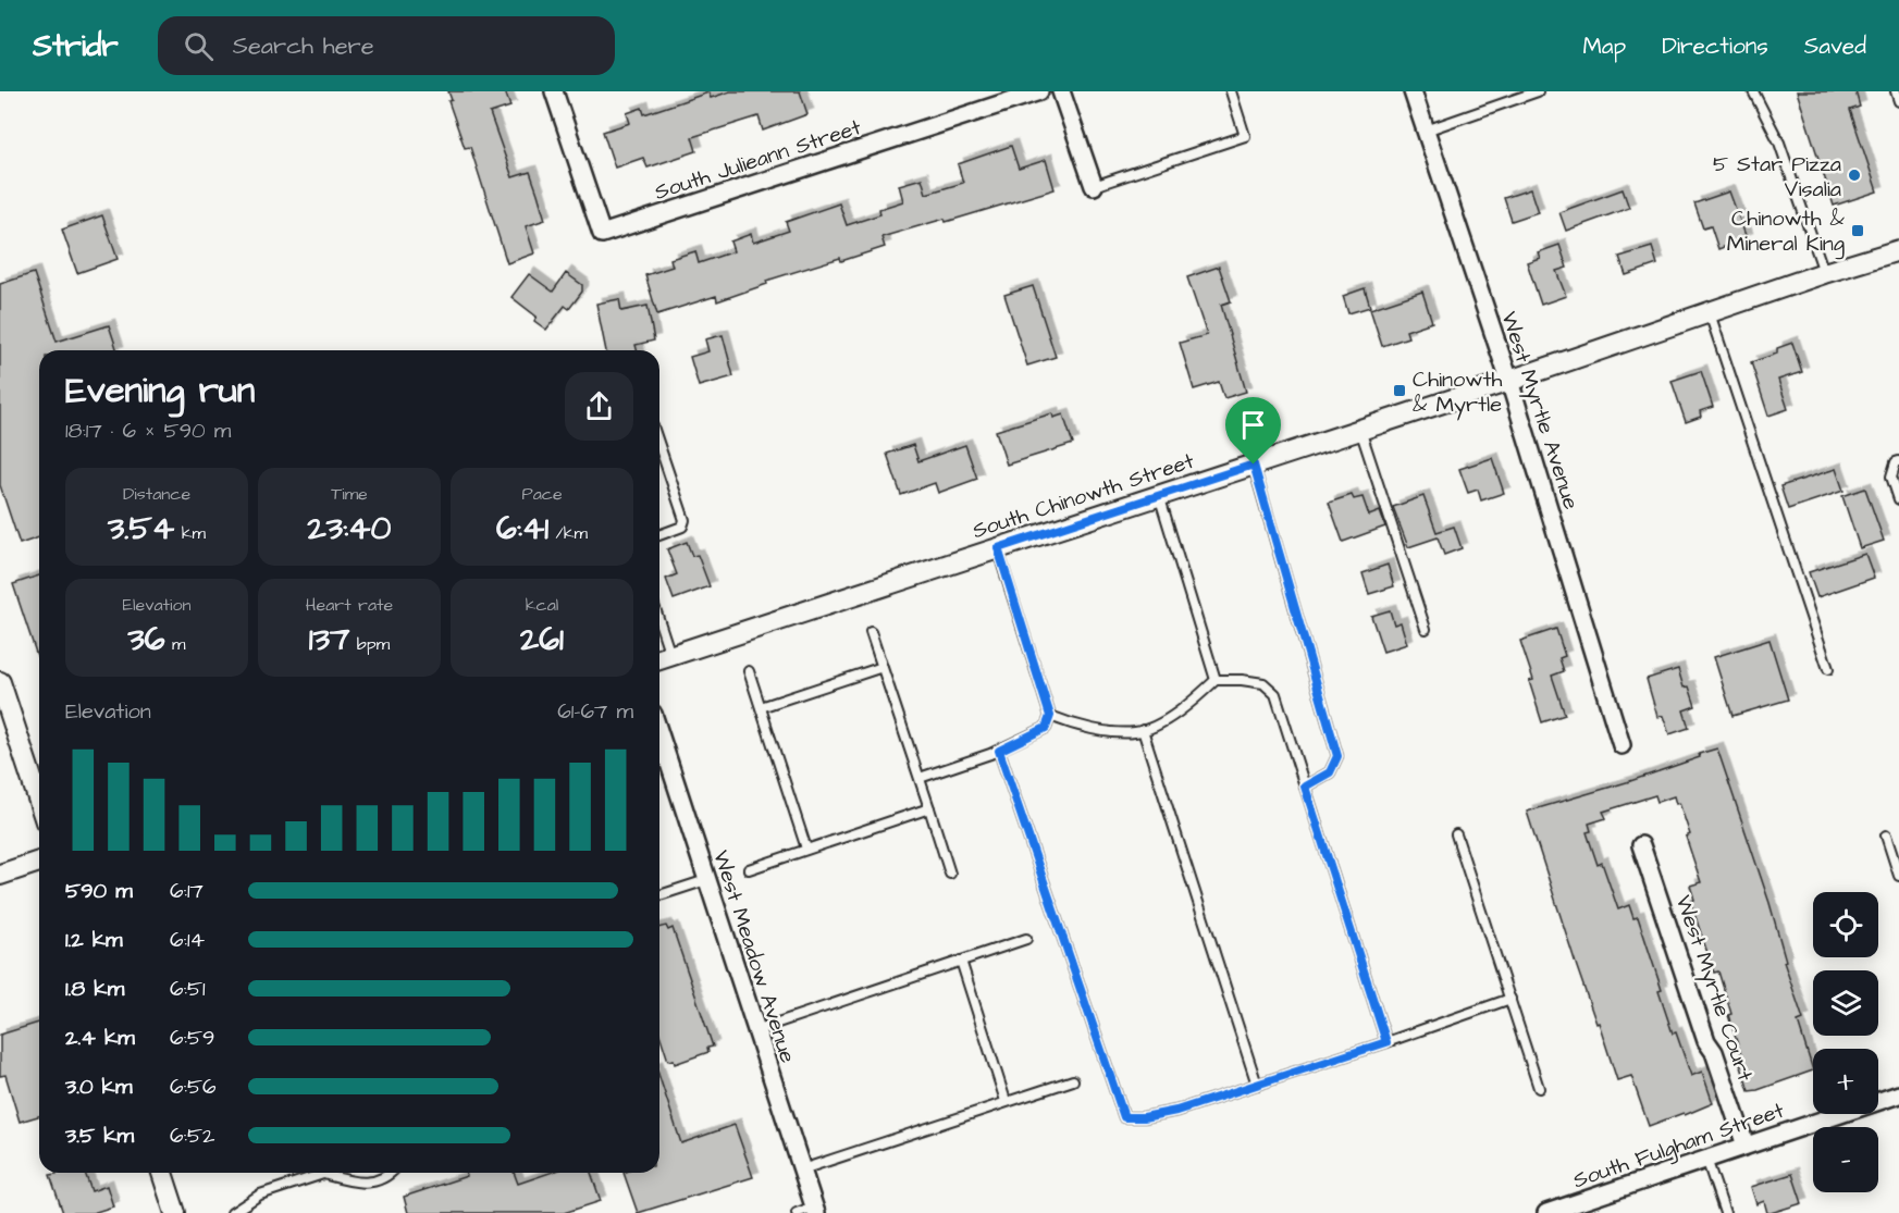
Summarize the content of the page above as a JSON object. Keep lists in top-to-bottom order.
{
  "streets": {
    "street": [
      "South Julieann Street",
      "West Myrtle Avenue",
      "South Chinowth Street",
      "West Meadow Avenue",
      "West Myrtle Court",
      "South Fulgham Street"
    ]
  },
  "crossings": [
    ["West Myrtle Avenue", "South Chinowth Street"],
    ["West Myrtle Court", "South Fulgham Street"]
  ],
  "places": {
    "other": ["5 Star Pizza Visalia"],
    "transit": ["Chinowth & Mineral King", "Chinowth & Myrtle"]
  },
  "page": {
    "header": "Stridr",
    "search": "Search here",
    "nav": ["Map", "Directions", "Saved"],
    "heading": ["Evening run", "18:17 · 6 × 590 m"],
    "stats": [
      ["Distance", "3.54 km"],
      ["Time", "23:40"],
      ["Pace", "6:41 /km"],
      ["Elevation", "36 m"],
      ["Heart rate", "137 bpm"],
      ["kcal", "261"]
    ],
    "chart": ["Elevation", "61–67 m"],
    "list": [
      {
        "name": "590 m",
        "note": "6:17"
      },
      {
        "name": "1.2 km",
        "note": "6:14"
      },
      {
        "name": "1.8 km",
        "note": "6:51"
      },
      {
        "name": "2.4 km",
        "note": "6:59"
      },
      {
        "name": "3.0 km",
        "note": "6:56"
      },
      {
        "name": "3.5 km",
        "note": "6:52"
      }
    ],
    "map_buttons": ["+", "−"]
  }
}
